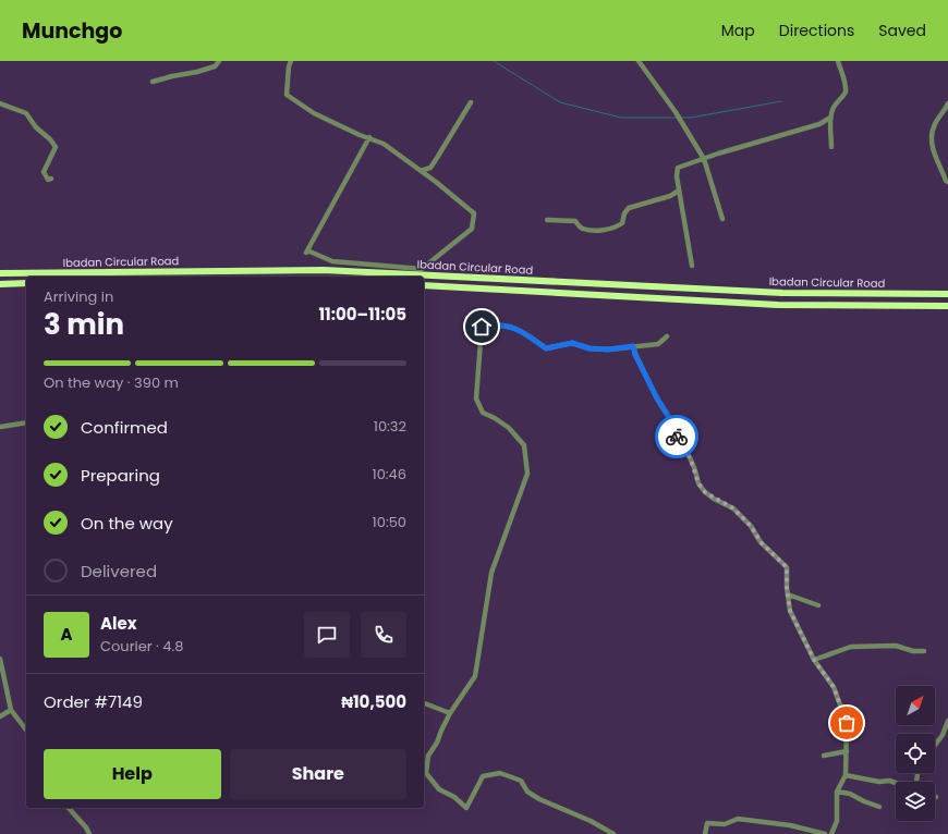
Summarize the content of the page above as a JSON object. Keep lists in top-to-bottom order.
{
  "streets": {
    "highway": ["Ibadan Circular Road"]
  },
  "north": "top right",
  "page": {
    "header": "Munchgo",
    "nav": ["Map", "Directions", "Saved"],
    "heading": ["3 min", "Arriving in", "11:00–11:05"],
    "panel": [
      "Alex",
      "Courier · 4.8",
      "Order #7149",
      "₦10,500"
    ],
    "bar": "On the way · 390 m",
    "list": [
      ["Confirmed", "10:32"],
      ["Preparing", "10:46"],
      ["On the way", "10:50"],
      "Delivered"
    ],
    "round": "A",
    "buttons": ["Help", "Share"]
  }
}
